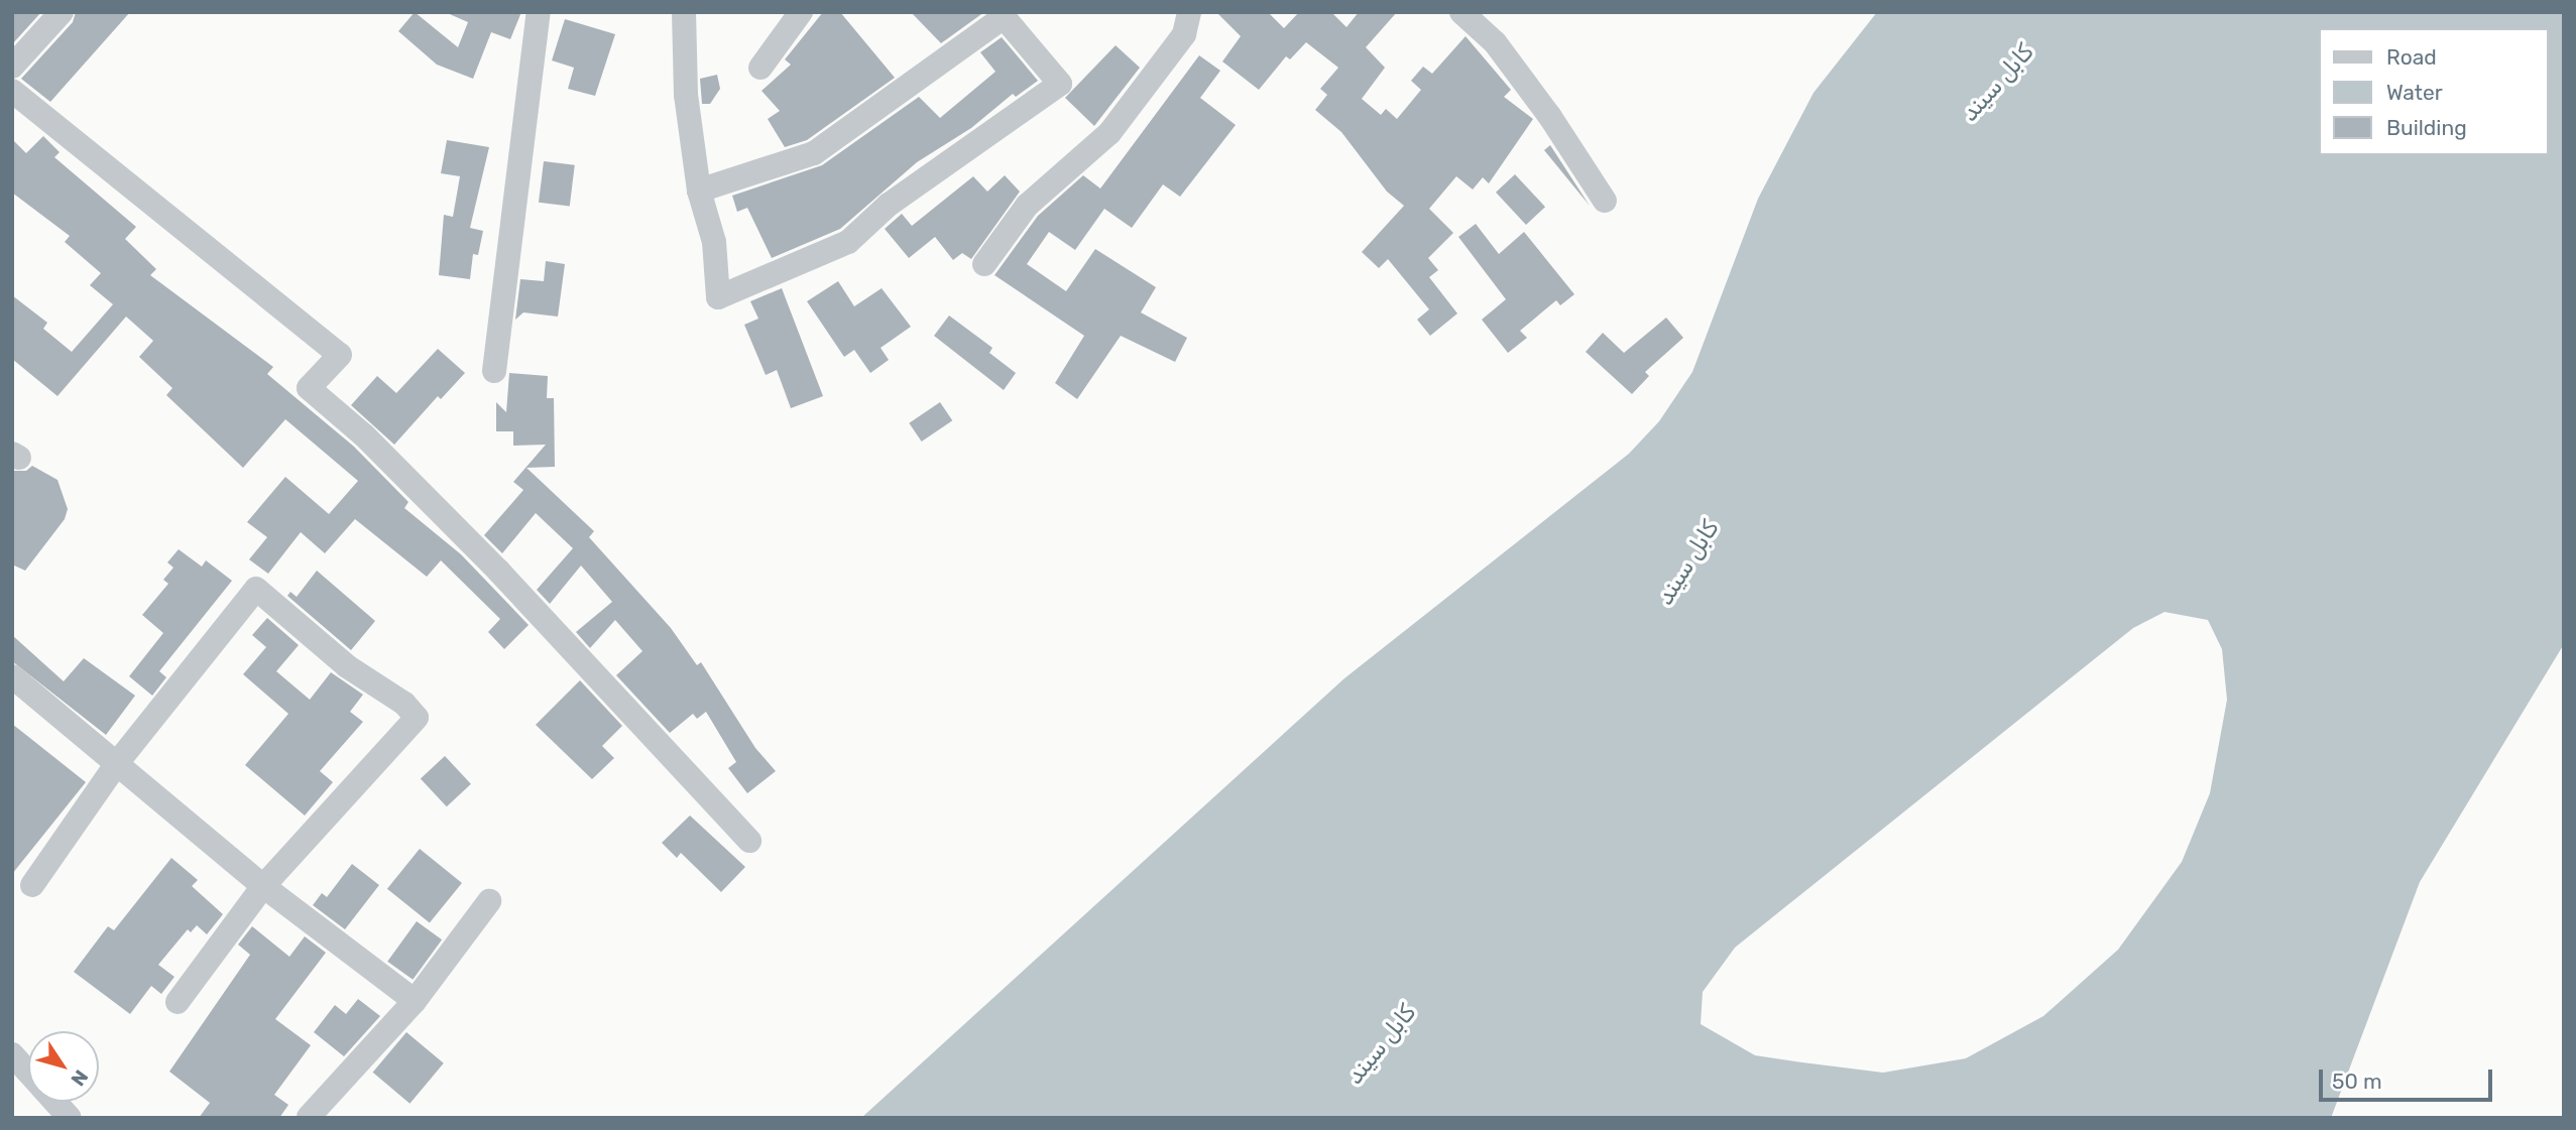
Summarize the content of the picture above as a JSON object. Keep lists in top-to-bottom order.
{
  "water": ["کابل سيند"],
  "legend": ["Road", "Water", "Building"],
  "scale_bar": "50 m",
  "north": "bottom right"
}
